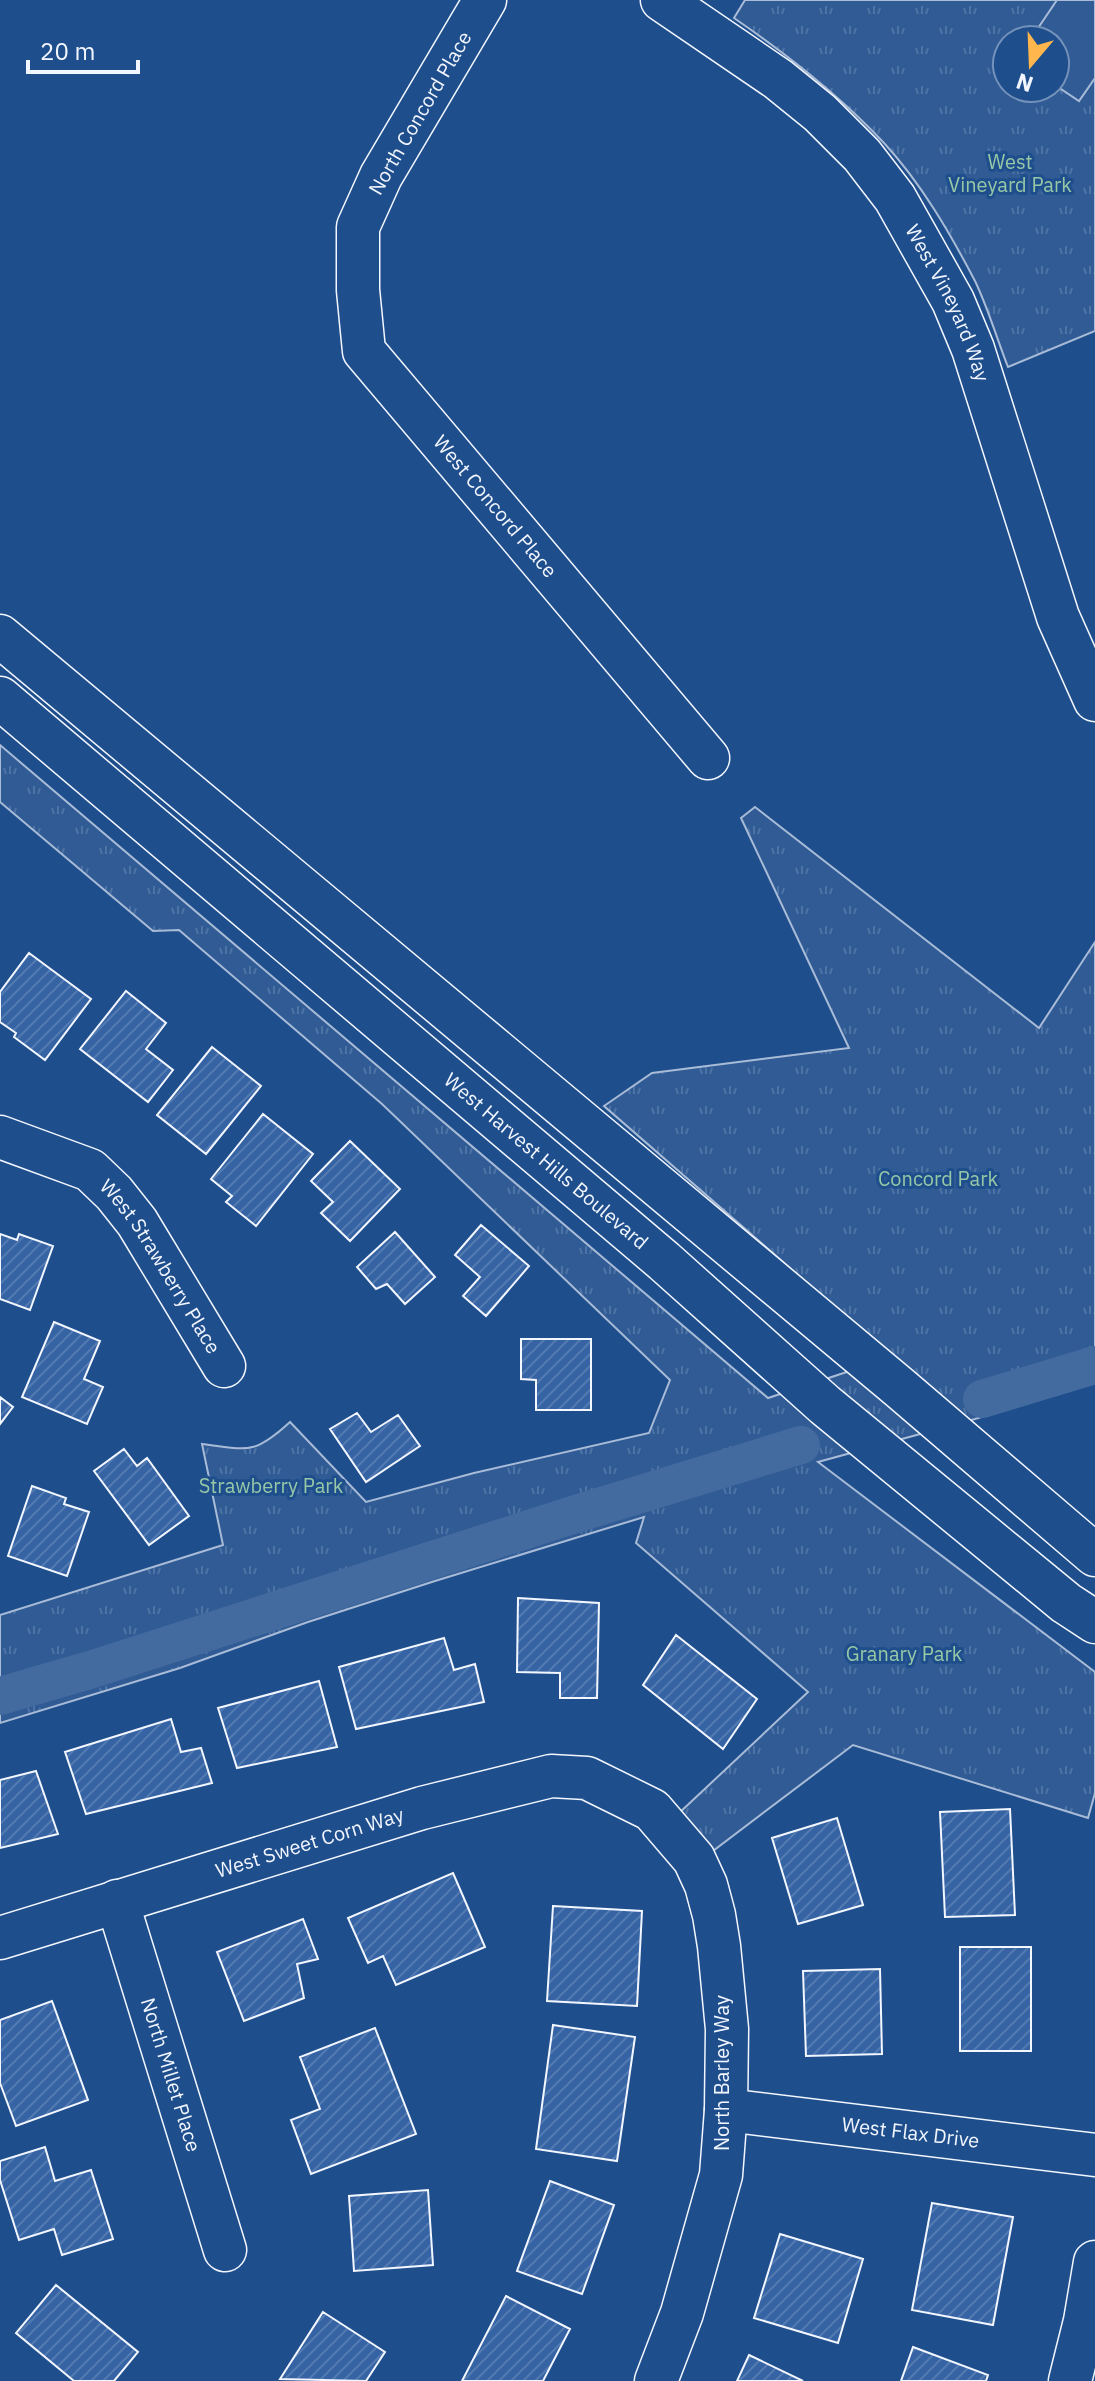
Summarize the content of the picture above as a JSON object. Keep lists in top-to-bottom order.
{
  "streets": {
    "street": [
      "North Concord Place",
      "West Vineyard Way",
      "West Concord Place",
      "West Harvest Hills Boulevard",
      "West Strawberry Place",
      "West Sweet Corn Way",
      "North Barley Way",
      "North Millet Place",
      "West Flax Drive"
    ]
  },
  "crossings": [
    ["North Concord Place", "West Concord Place"],
    ["West Sweet Corn Way", "North Barley Way"],
    ["West Sweet Corn Way", "North Millet Place"],
    ["North Barley Way", "West Flax Drive"]
  ],
  "parks": [
    "West Vineyard Park",
    "Concord Park",
    "Strawberry Park",
    "Granary Park"
  ],
  "scale_bar": "20 m",
  "north": "bottom"
}
